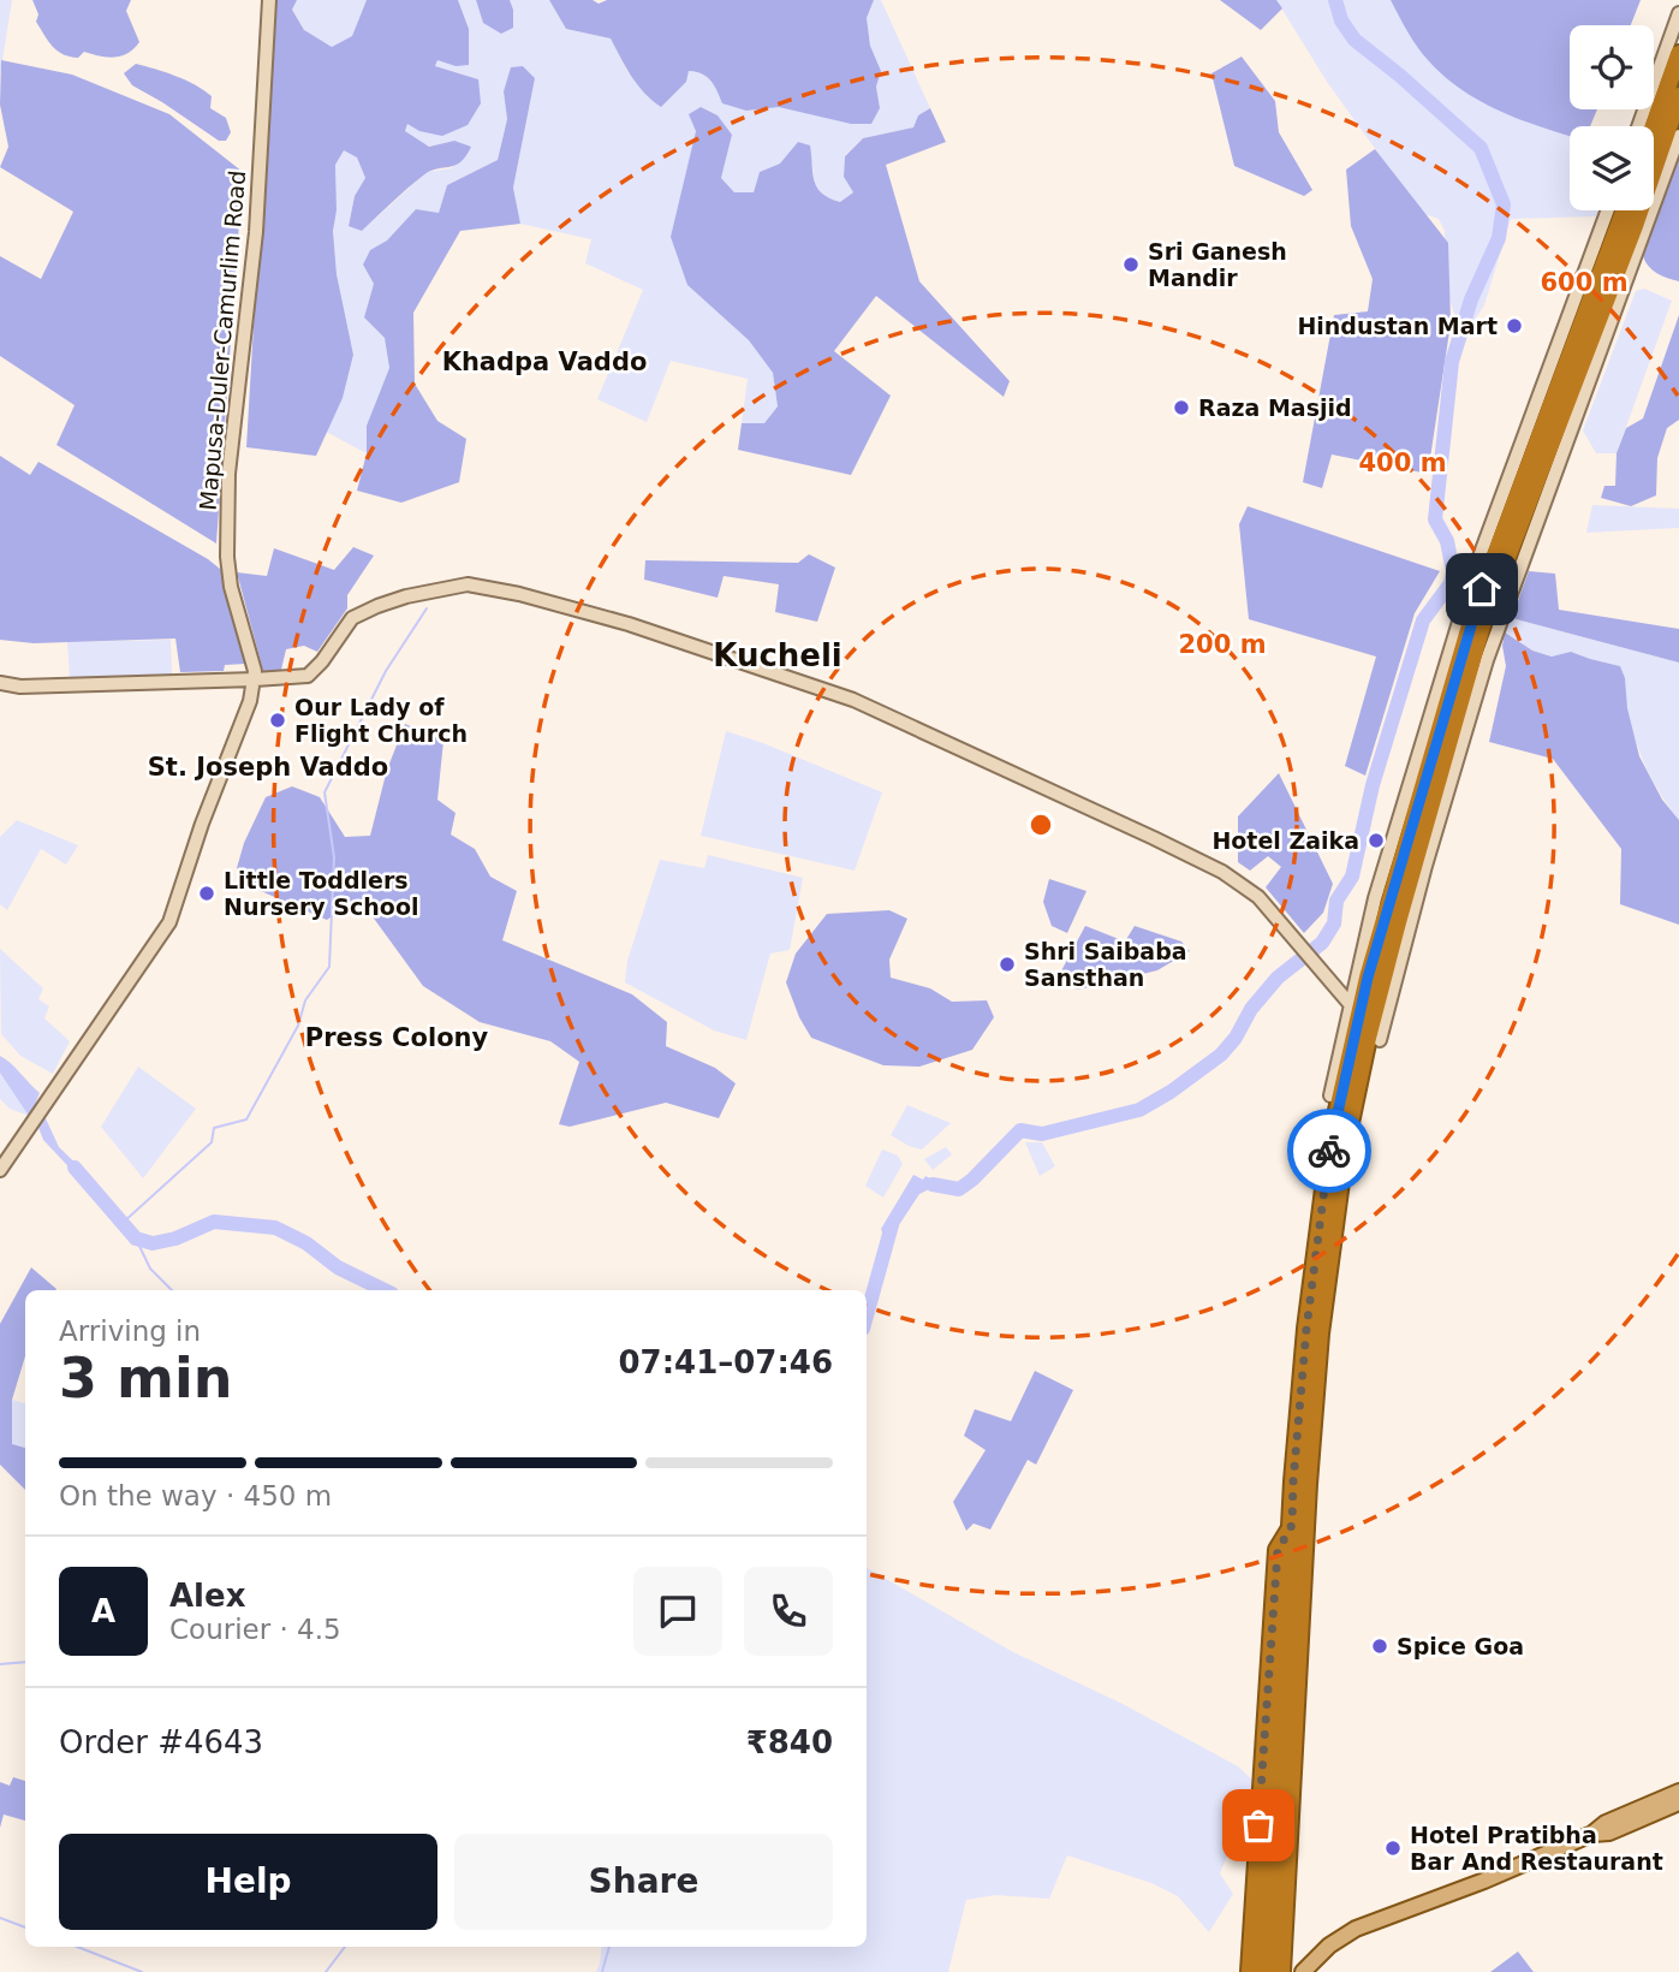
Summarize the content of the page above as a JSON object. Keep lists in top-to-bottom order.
{
  "streets": {
    "street": ["Mapusa-Duler-Camurlim Road"]
  },
  "districts": [
    "Khadpa Vaddo",
    "Kucheli",
    "St. Joseph Vaddo",
    "Press Colony"
  ],
  "places": [
    "Sri Ganesh Mandir",
    "Hindustan Mart",
    "Raza Masjid",
    "Our Lady of Flight Church",
    "Hotel Zaika",
    "Little Toddlers Nursery School",
    "Shri Saibaba Sansthan",
    "Spice Goa",
    "Hotel Pratibha Bar And Restaurant"
  ],
  "page": {
    "heading": ["3 min", "Arriving in", "07:41–07:46"],
    "panel": [
      "Alex",
      "Courier · 4.5",
      "Order #4643",
      "₹840"
    ],
    "bar": "On the way · 450 m",
    "round": "A",
    "buttons": ["Help", "Share"]
  },
  "rings": ["600 m", "400 m", "200 m"]
}
